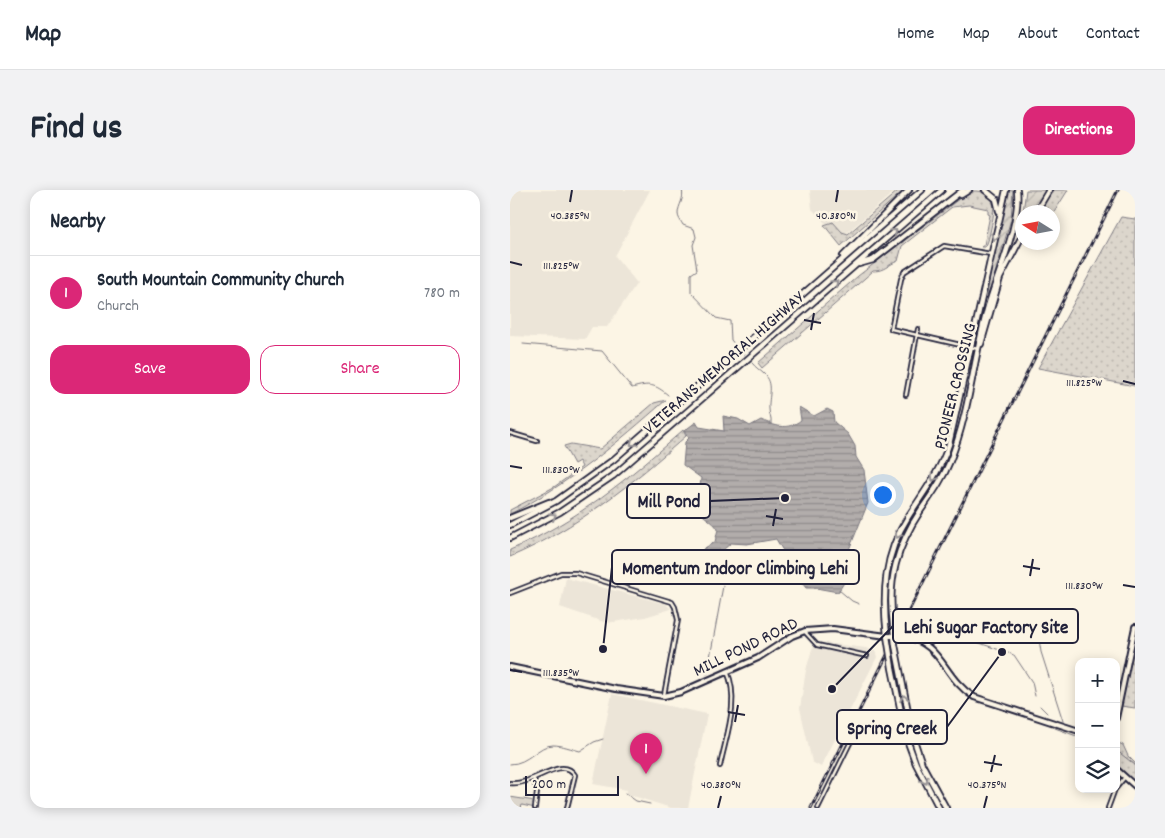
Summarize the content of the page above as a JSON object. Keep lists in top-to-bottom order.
{
  "streets": {
    "highway": ["VETERANS MEMORIAL HIGHWAY", "PIONEER CROSSING"],
    "main road": ["MILL POND ROAD"]
  },
  "crossings": [
    ["PIONEER CROSSING", "MILL POND ROAD"]
  ],
  "places": [
    "Mill Pond",
    "Momentum Indoor Climbing Lehi",
    "Spring Creek",
    "Lehi Sugar Factory Site"
  ],
  "scale_bar": "200 m",
  "north": "left",
  "page": {
    "header": "Map",
    "nav": [
      "Home",
      "Map",
      "About",
      "Contact"
    ],
    "title": "Find us",
    "buttons": [
      "Directions",
      ["Save", "Share"]
    ],
    "heading": "Nearby",
    "list": [
      {
        "mark": "1",
        "name": "South Mountain Community Church",
        "note": "Church",
        "value": "780 m"
      }
    ],
    "map_buttons": ["+", "−"],
    "pins": "1",
    "scale": "200 m"
  },
  "coordinates": [
    "40.385°N",
    "40.380°N",
    "111.825°W",
    "111.830°W",
    "111.835°W",
    "40.375°N"
  ]
}
